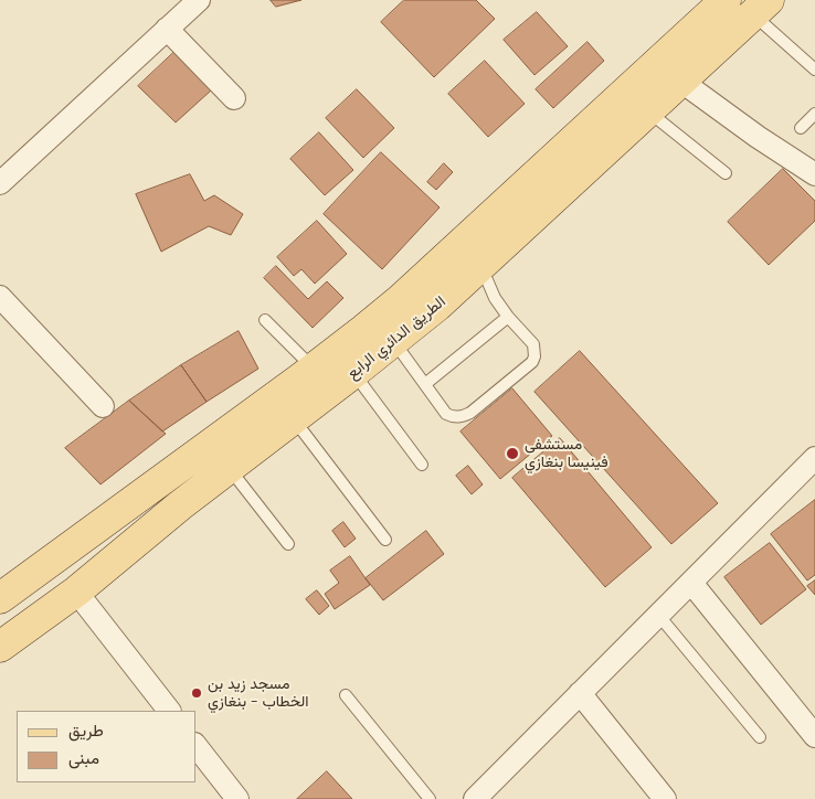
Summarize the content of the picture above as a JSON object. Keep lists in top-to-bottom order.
{
  "streets": {
    "main road": ["الطريق الدائري الرابع"]
  },
  "places": ["مستشفى فينيسا بنغازي", "مسجد زيد بن الخطاب - بنغازي"],
  "legend": ["طريق", "مبنى"]
}
